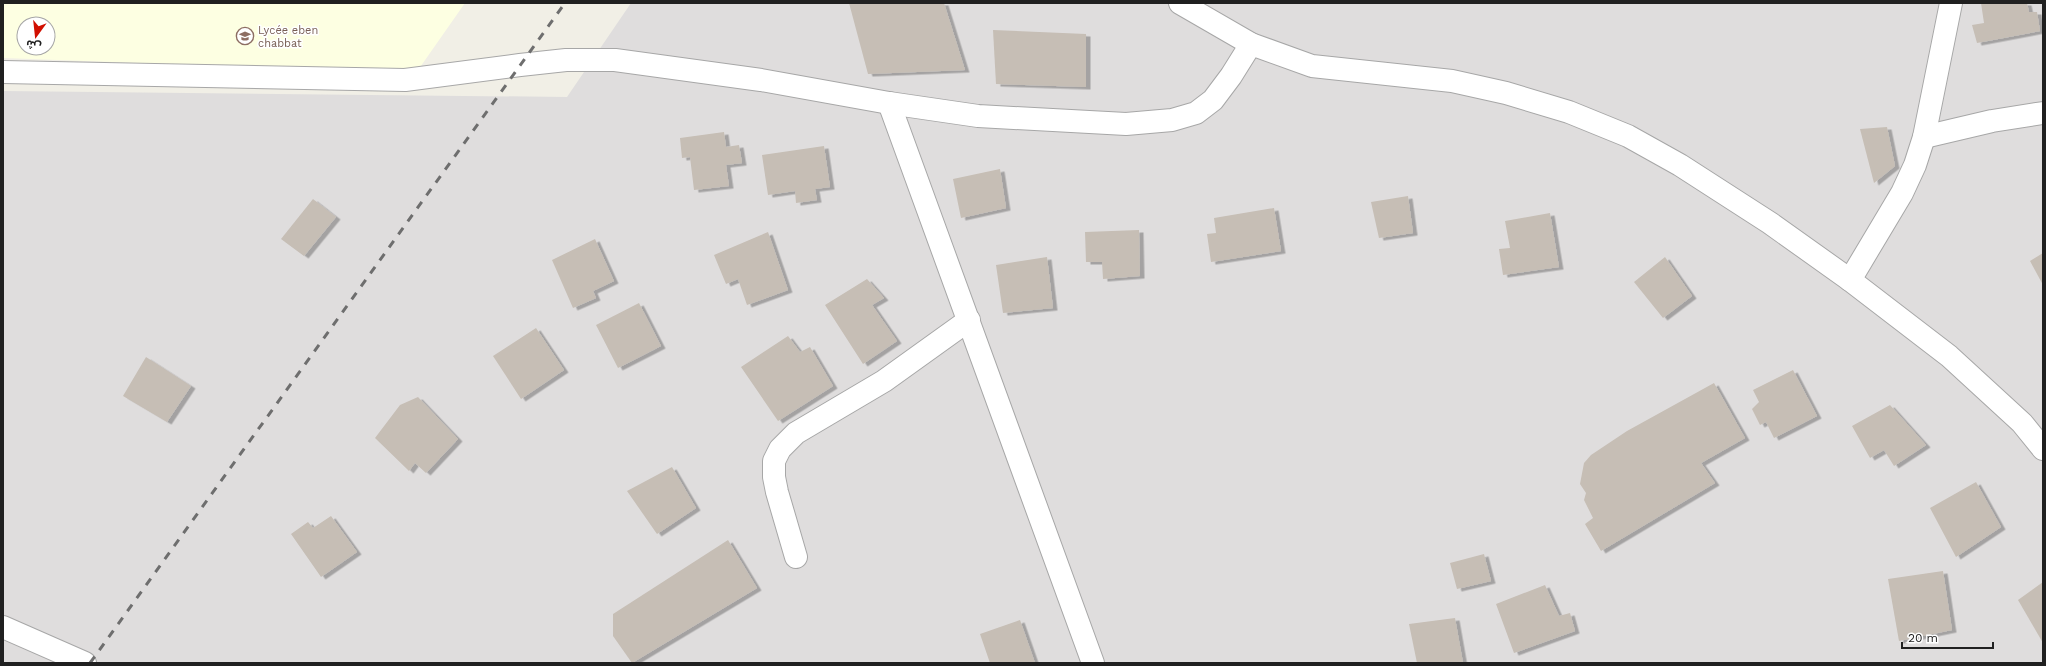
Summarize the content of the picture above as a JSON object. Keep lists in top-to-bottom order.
{
  "places": {
    "school or university": ["Lycée eben chabbat"]
  },
  "scale_bar": "20 m",
  "north": "bottom"
}
